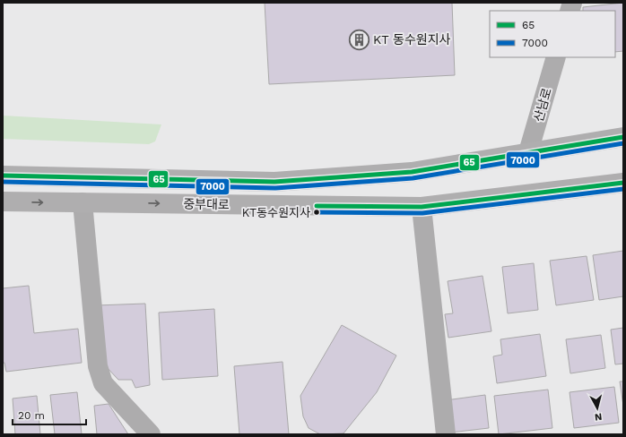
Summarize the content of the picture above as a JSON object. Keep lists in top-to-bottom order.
{
  "streets": {
    "main road": ["중부대로"],
    "street": ["산남로"]
  },
  "crossings": [
    ["산남로", "중부대로"]
  ],
  "places": {
    "building": ["KT 동수원지사"],
    "other": ["KT동수원지사"]
  },
  "lines": ["transit line 65", "transit line 7000"],
  "legend": ["65", "7000"],
  "scale_bar": "20 m",
  "north": "bottom"
}
